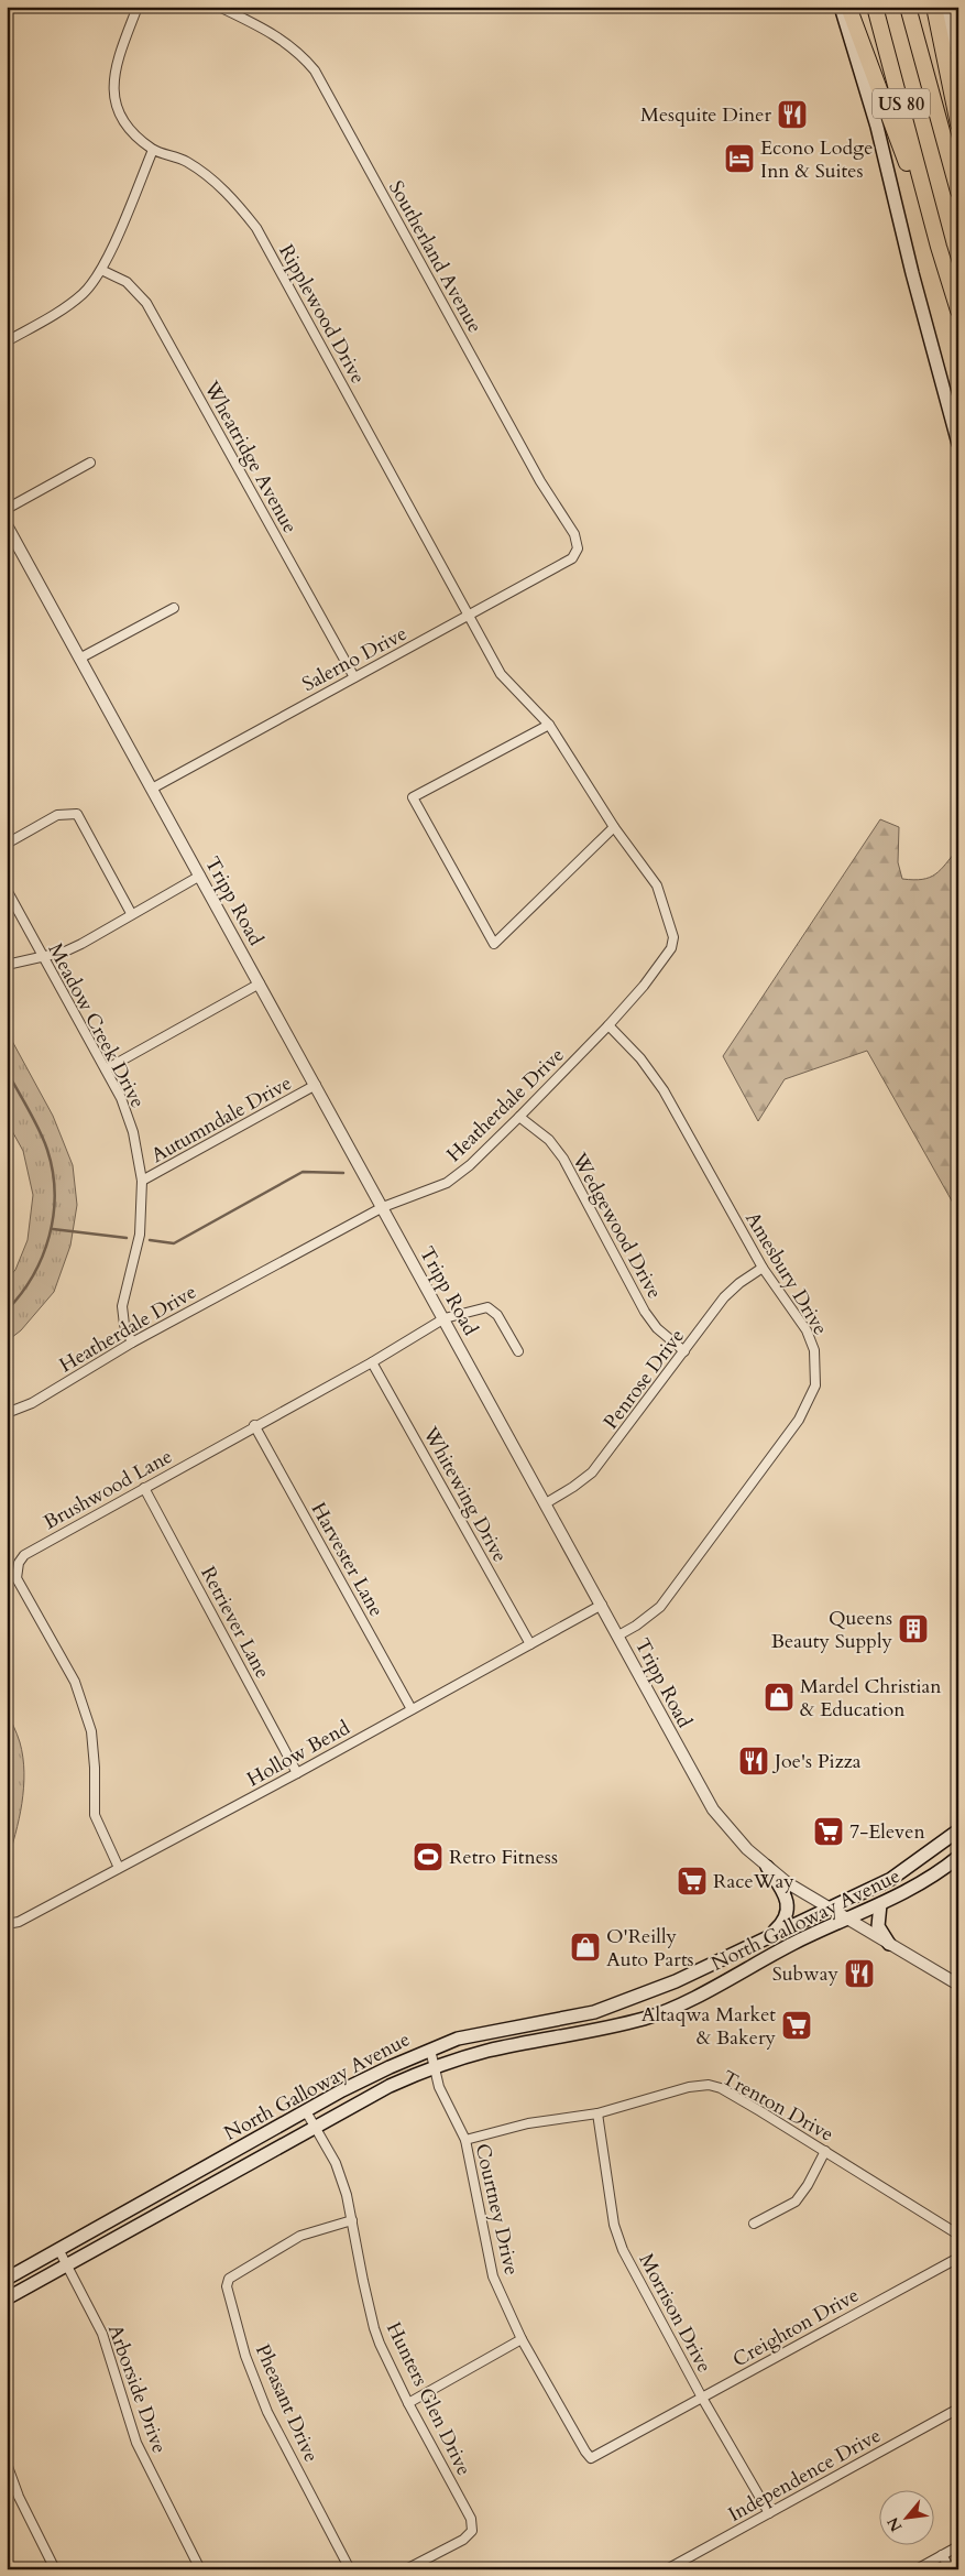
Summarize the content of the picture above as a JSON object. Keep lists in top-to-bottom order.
{
  "streets": {
    "highway": ["US 80"],
    "main road": ["North Galloway Avenue"],
    "street": [
      "Southerland Avenue",
      "Ripplewood Drive",
      "Wheatridge Avenue",
      "Salerno Drive",
      "Tripp Road",
      "Meadow Creek Drive",
      "Heatherdale Drive",
      "Autumndale Drive",
      "Wedgewood Drive",
      "Amesbury Drive",
      "Penrose Drive",
      "Brushwood Lane",
      "Whitewing Drive",
      "Harvester Lane",
      "Retriever Lane",
      "Hollow Bend",
      "Trenton Drive",
      "Courtney Drive",
      "Morrison Drive",
      "Creighton Drive",
      "Arborside Drive",
      "Hunters Glen Drive",
      "Pheasant Drive",
      "Independence Drive"
    ]
  },
  "crossings": [
    ["Southerland Avenue", "Salerno Drive"],
    ["Ripplewood Drive", "Salerno Drive"],
    ["Ripplewood Drive", "Heatherdale Drive"],
    ["Wheatridge Avenue", "Salerno Drive"],
    ["Salerno Drive", "Tripp Road"],
    ["Tripp Road", "Heatherdale Drive"],
    ["Tripp Road", "Autumndale Drive"],
    ["Tripp Road", "Amesbury Drive"],
    ["Tripp Road", "Penrose Drive"],
    ["Tripp Road", "Brushwood Lane"],
    ["Tripp Road", "Hollow Bend"],
    ["Tripp Road", "North Galloway Avenue"],
    ["Meadow Creek Drive", "Heatherdale Drive"],
    ["Meadow Creek Drive", "Autumndale Drive"],
    ["Heatherdale Drive", "Wedgewood Drive"],
    ["Heatherdale Drive", "Amesbury Drive"],
    ["Wedgewood Drive", "Penrose Drive"],
    ["Amesbury Drive", "Penrose Drive"],
    ["Brushwood Lane", "Whitewing Drive"],
    ["Brushwood Lane", "Harvester Lane"],
    ["Brushwood Lane", "Retriever Lane"],
    ["Brushwood Lane", "Hollow Bend"],
    ["Whitewing Drive", "Hollow Bend"],
    ["Harvester Lane", "Hollow Bend"],
    ["Retriever Lane", "Hollow Bend"],
    ["North Galloway Avenue", "Courtney Drive"],
    ["North Galloway Avenue", "Arborside Drive"],
    ["North Galloway Avenue", "Hunters Glen Drive"],
    ["Trenton Drive", "Courtney Drive"],
    ["Trenton Drive", "Morrison Drive"],
    ["Courtney Drive", "Creighton Drive"],
    ["Morrison Drive", "Creighton Drive"],
    ["Morrison Drive", "Independence Drive"],
    ["Hunters Glen Drive", "Pheasant Drive"]
  ],
  "places": {
    "restaurant": ["Mesquite Diner", "Joe's Pizza", "Subway"],
    "hotel": ["Econo Lodge Inn & Suites"],
    "building": ["Queens Beauty Supply"],
    "shop": ["Mardel Christian & Education", "O'Reilly Auto Parts"],
    "supermarket": ["7-Eleven", "RaceWay", "Altaqwa Market & Bakery"],
    "sports": ["Retro Fitness"]
  },
  "north": "bottom left"
}
